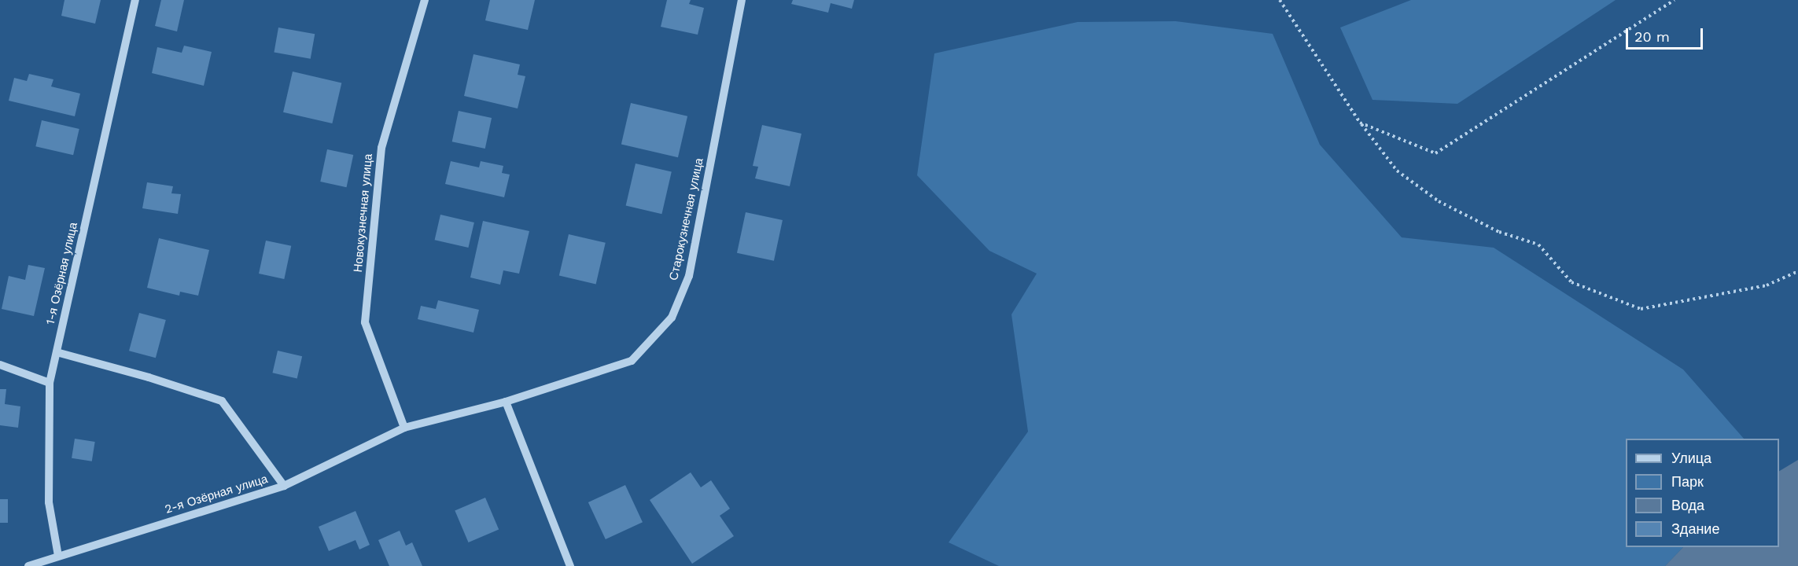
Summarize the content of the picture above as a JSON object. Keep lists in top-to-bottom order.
{
  "streets": {
    "street": [
      "Новокузнечная улица",
      "Старокузнечная улица",
      "1-я Озёрная улица",
      "2-я Озёрная улица"
    ]
  },
  "crossings": [
    ["Новокузнечная улица", "Старокузнечная улица"],
    ["Новокузнечная улица", "2-я Озёрная улица"],
    ["Старокузнечная улица", "2-я Озёрная улица"],
    ["1-я Озёрная улица", "2-я Озёрная улица"]
  ],
  "legend": [
    "Улица",
    "Парк",
    "Вода",
    "Здание"
  ],
  "scale_bar": "20 m"
}
